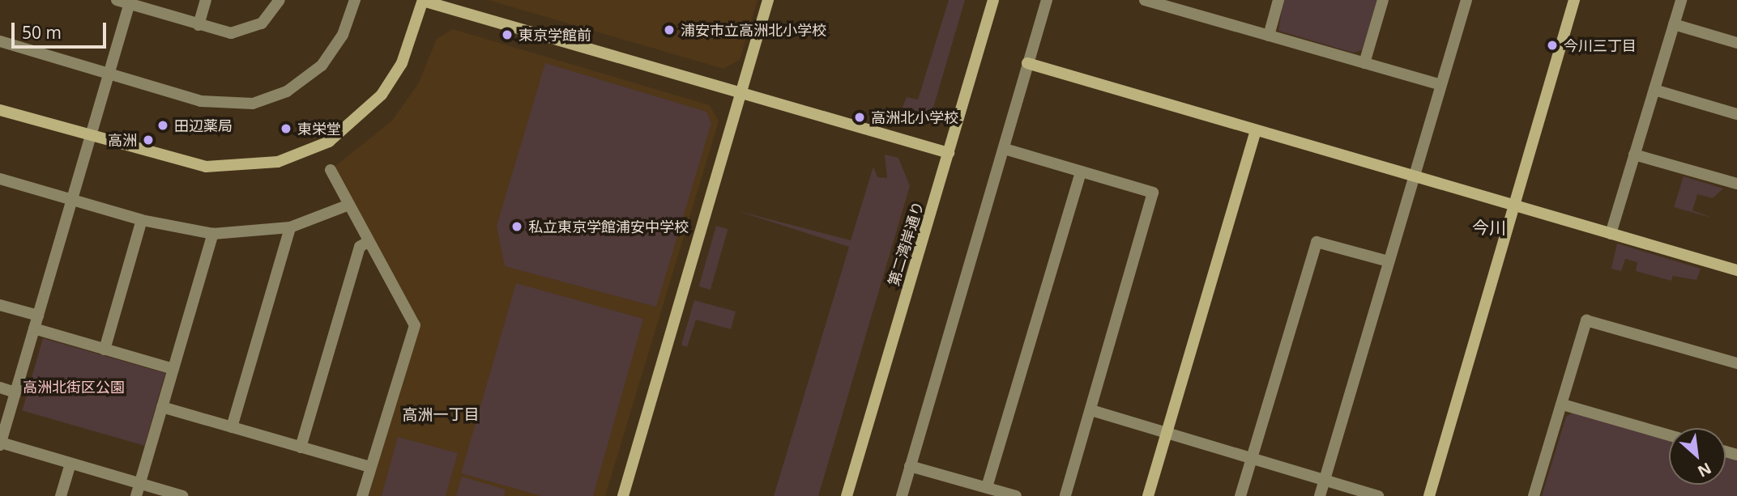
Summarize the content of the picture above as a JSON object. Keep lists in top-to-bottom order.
{
  "streets": {
    "street": ["第二湾岸通り"]
  },
  "districts": ["今川", "高洲一丁目"],
  "parks": ["高洲北街区公園"],
  "places": [
    "浦安市立高洲北小学校",
    "東京学館前",
    "今川三丁目",
    "高洲北小学校",
    "田辺薬局",
    "東栄堂",
    "高洲",
    "私立東京学館浦安中学校"
  ],
  "scale_bar": "50 m",
  "north": "bottom right"
}
